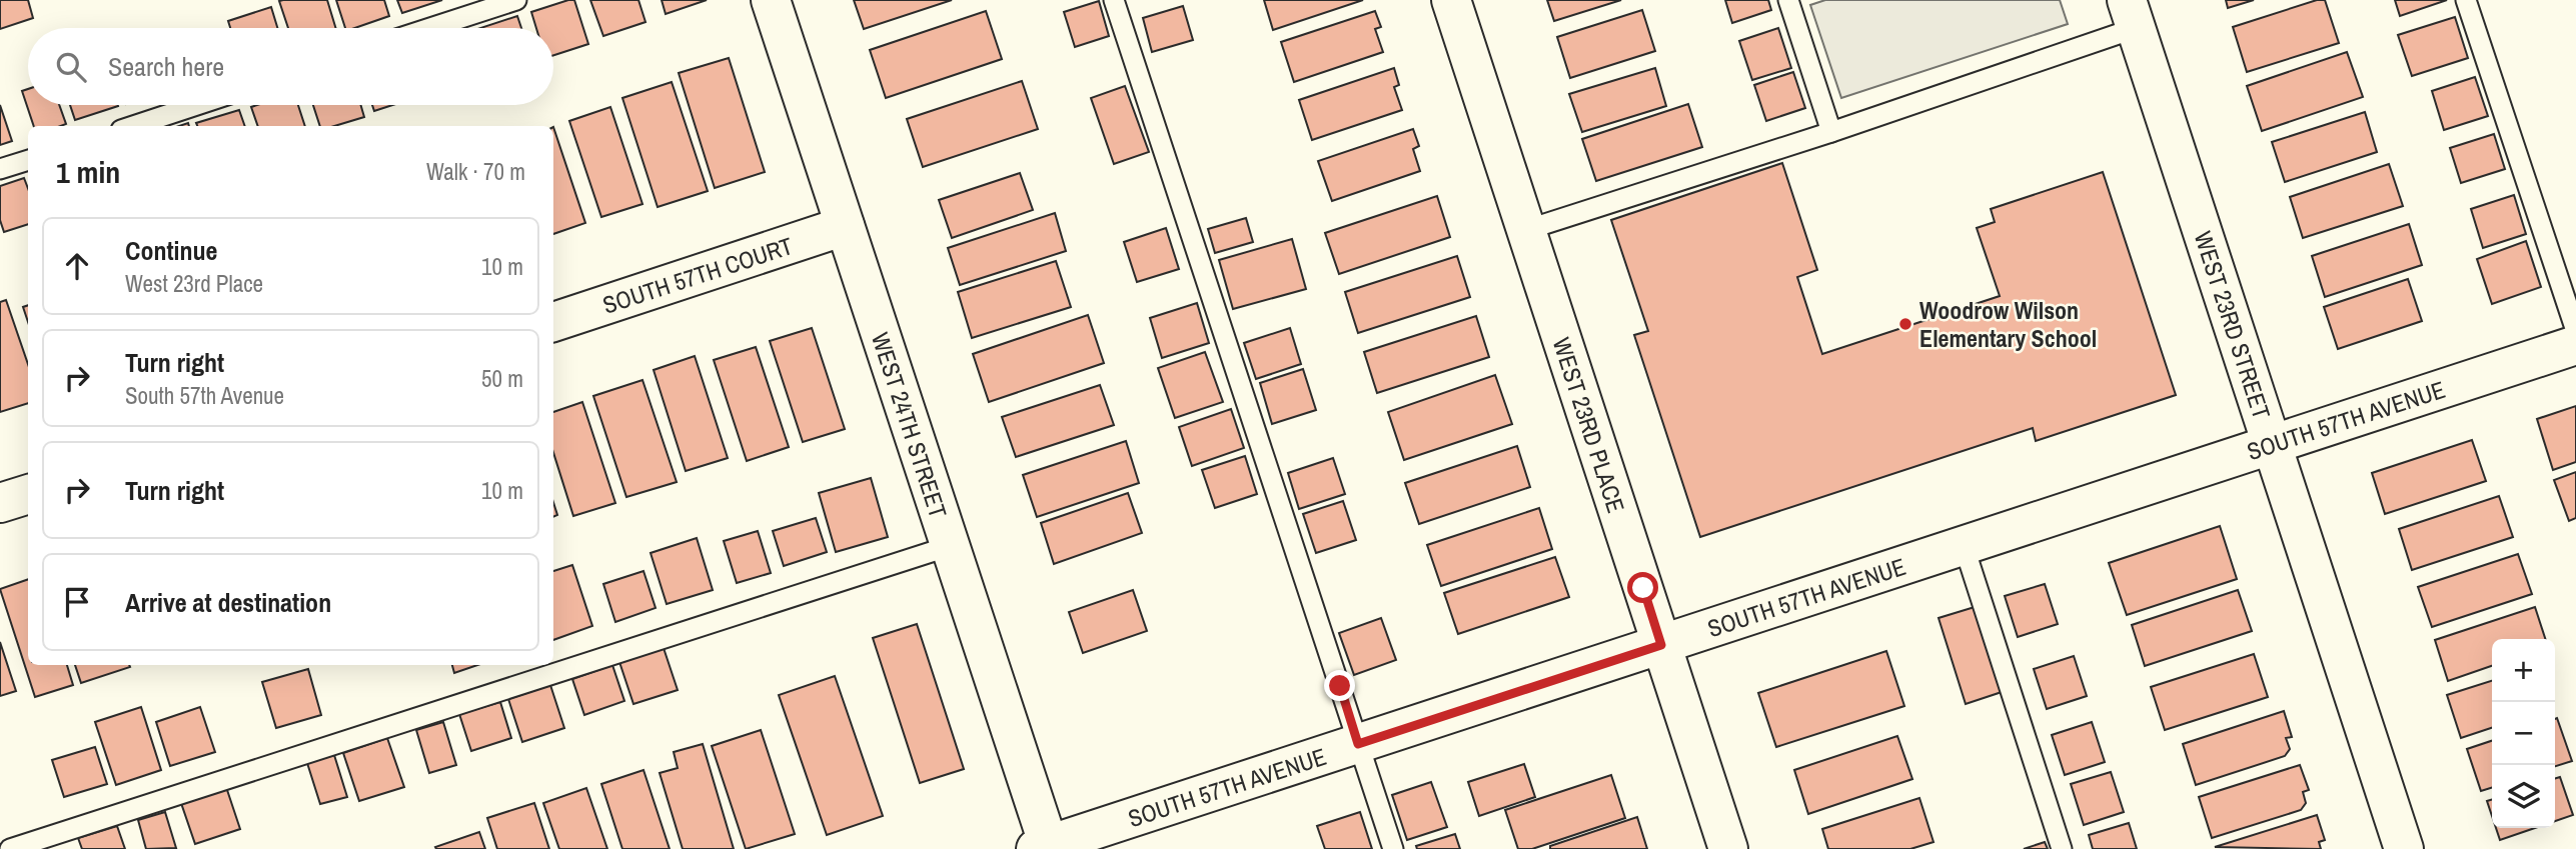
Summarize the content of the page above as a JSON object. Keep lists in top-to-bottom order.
{
  "streets": {
    "street": [
      "SOUTH 57TH COURT",
      "WEST 23RD STREET",
      "SOUTH 57TH AVENUE",
      "WEST 24TH STREET",
      "WEST 23RD PLACE"
    ]
  },
  "crossings": [
    ["SOUTH 57TH COURT", "WEST 24TH STREET"],
    ["WEST 23RD STREET", "SOUTH 57TH AVENUE"],
    ["SOUTH 57TH AVENUE", "WEST 24TH STREET"],
    ["SOUTH 57TH AVENUE", "WEST 23RD PLACE"]
  ],
  "places": ["Woodrow Wilson Elementary School"],
  "page": {
    "search": "Search here",
    "heading": ["1 min", "Walk · 70 m"],
    "list": [
      ["Continue", "West 23rd Place", "10 m"],
      ["Turn right", "South 57th Avenue", "50 m"],
      ["Turn right", "10 m"],
      "Arrive at destination"
    ],
    "map_buttons": ["+", "−"]
  }
}
